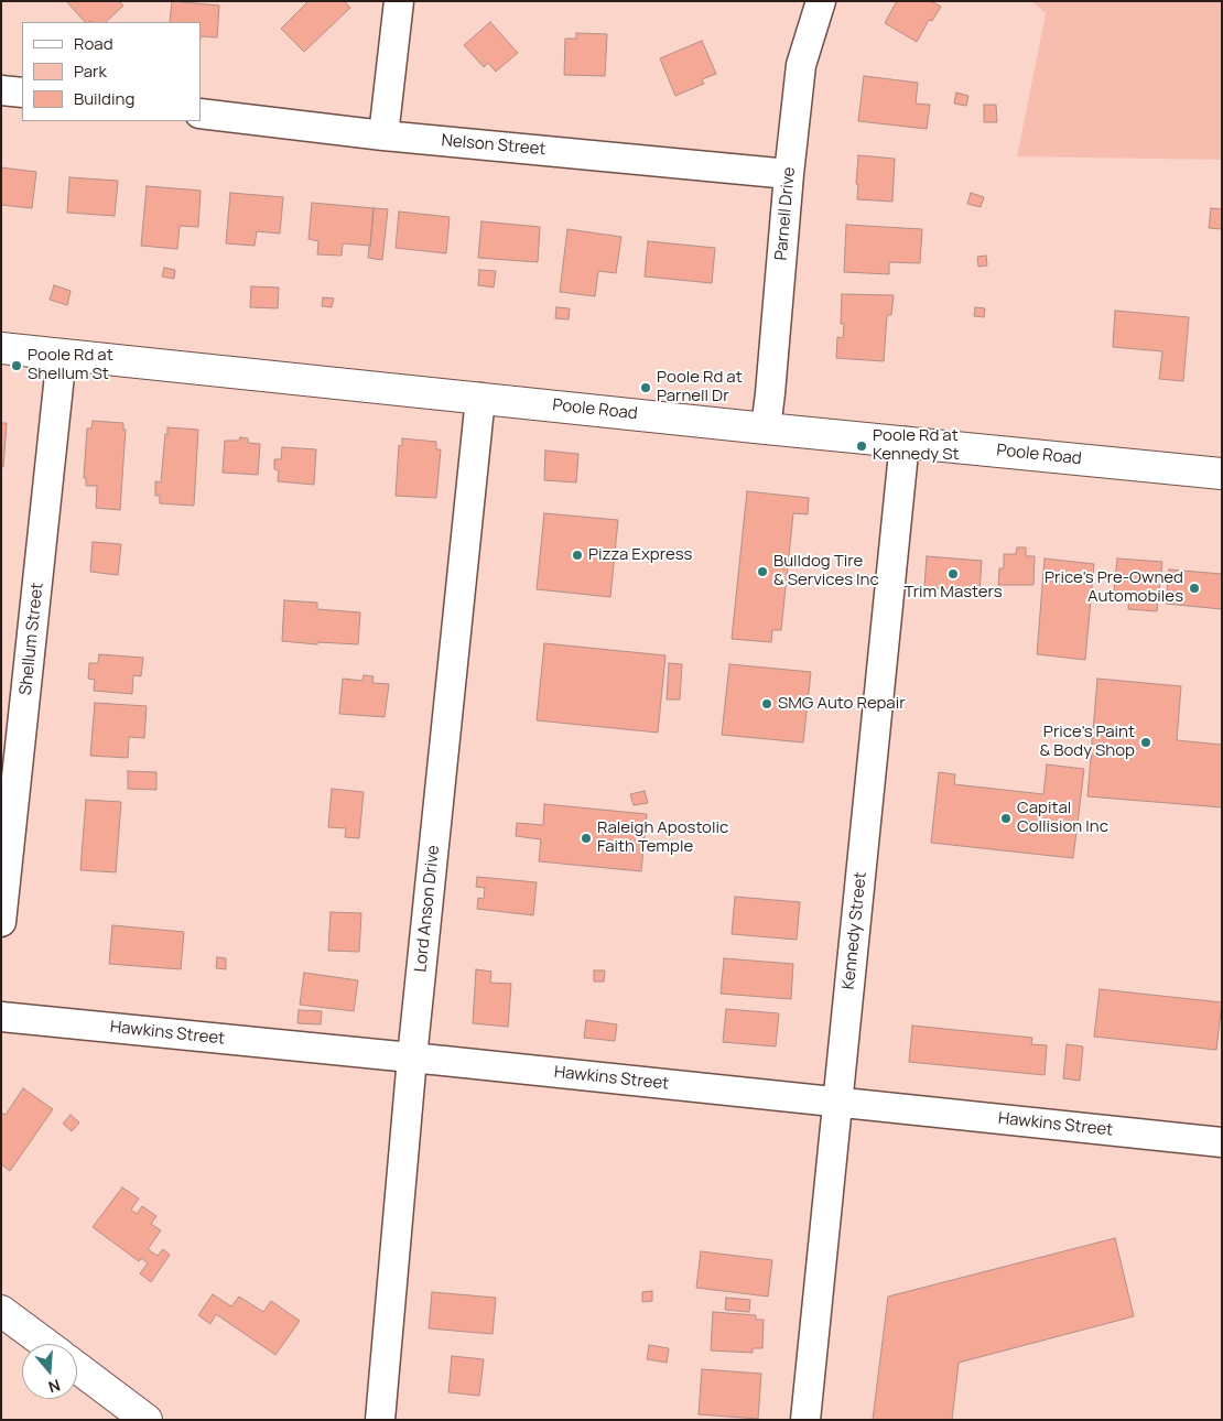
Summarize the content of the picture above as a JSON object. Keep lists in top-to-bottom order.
{
  "streets": {
    "main road": ["Poole Road"],
    "street": [
      "Nelson Street",
      "Parnell Drive",
      "Shellum Street",
      "Lord Anson Drive",
      "Kennedy Street",
      "Hawkins Street"
    ]
  },
  "crossings": [
    ["Nelson Street", "Parnell Drive"],
    ["Parnell Drive", "Poole Road"],
    ["Poole Road", "Shellum Street"],
    ["Poole Road", "Lord Anson Drive"],
    ["Poole Road", "Kennedy Street"],
    ["Lord Anson Drive", "Hawkins Street"],
    ["Kennedy Street", "Hawkins Street"]
  ],
  "places": [
    "Poole Rd at Shellum St",
    "Poole Rd at Parnell Dr",
    "Poole Rd at Kennedy St",
    "Pizza Express",
    "Bulldog Tire & Services Inc",
    "Trim Masters",
    "Price's Pre-Owned Automobiles",
    "SMG Auto Repair",
    "Price's Paint & Body Shop",
    "Capital Collision Inc",
    "Raleigh Apostolic Faith Temple"
  ],
  "legend": ["Road", "Park", "Building"],
  "north": "bottom"
}
